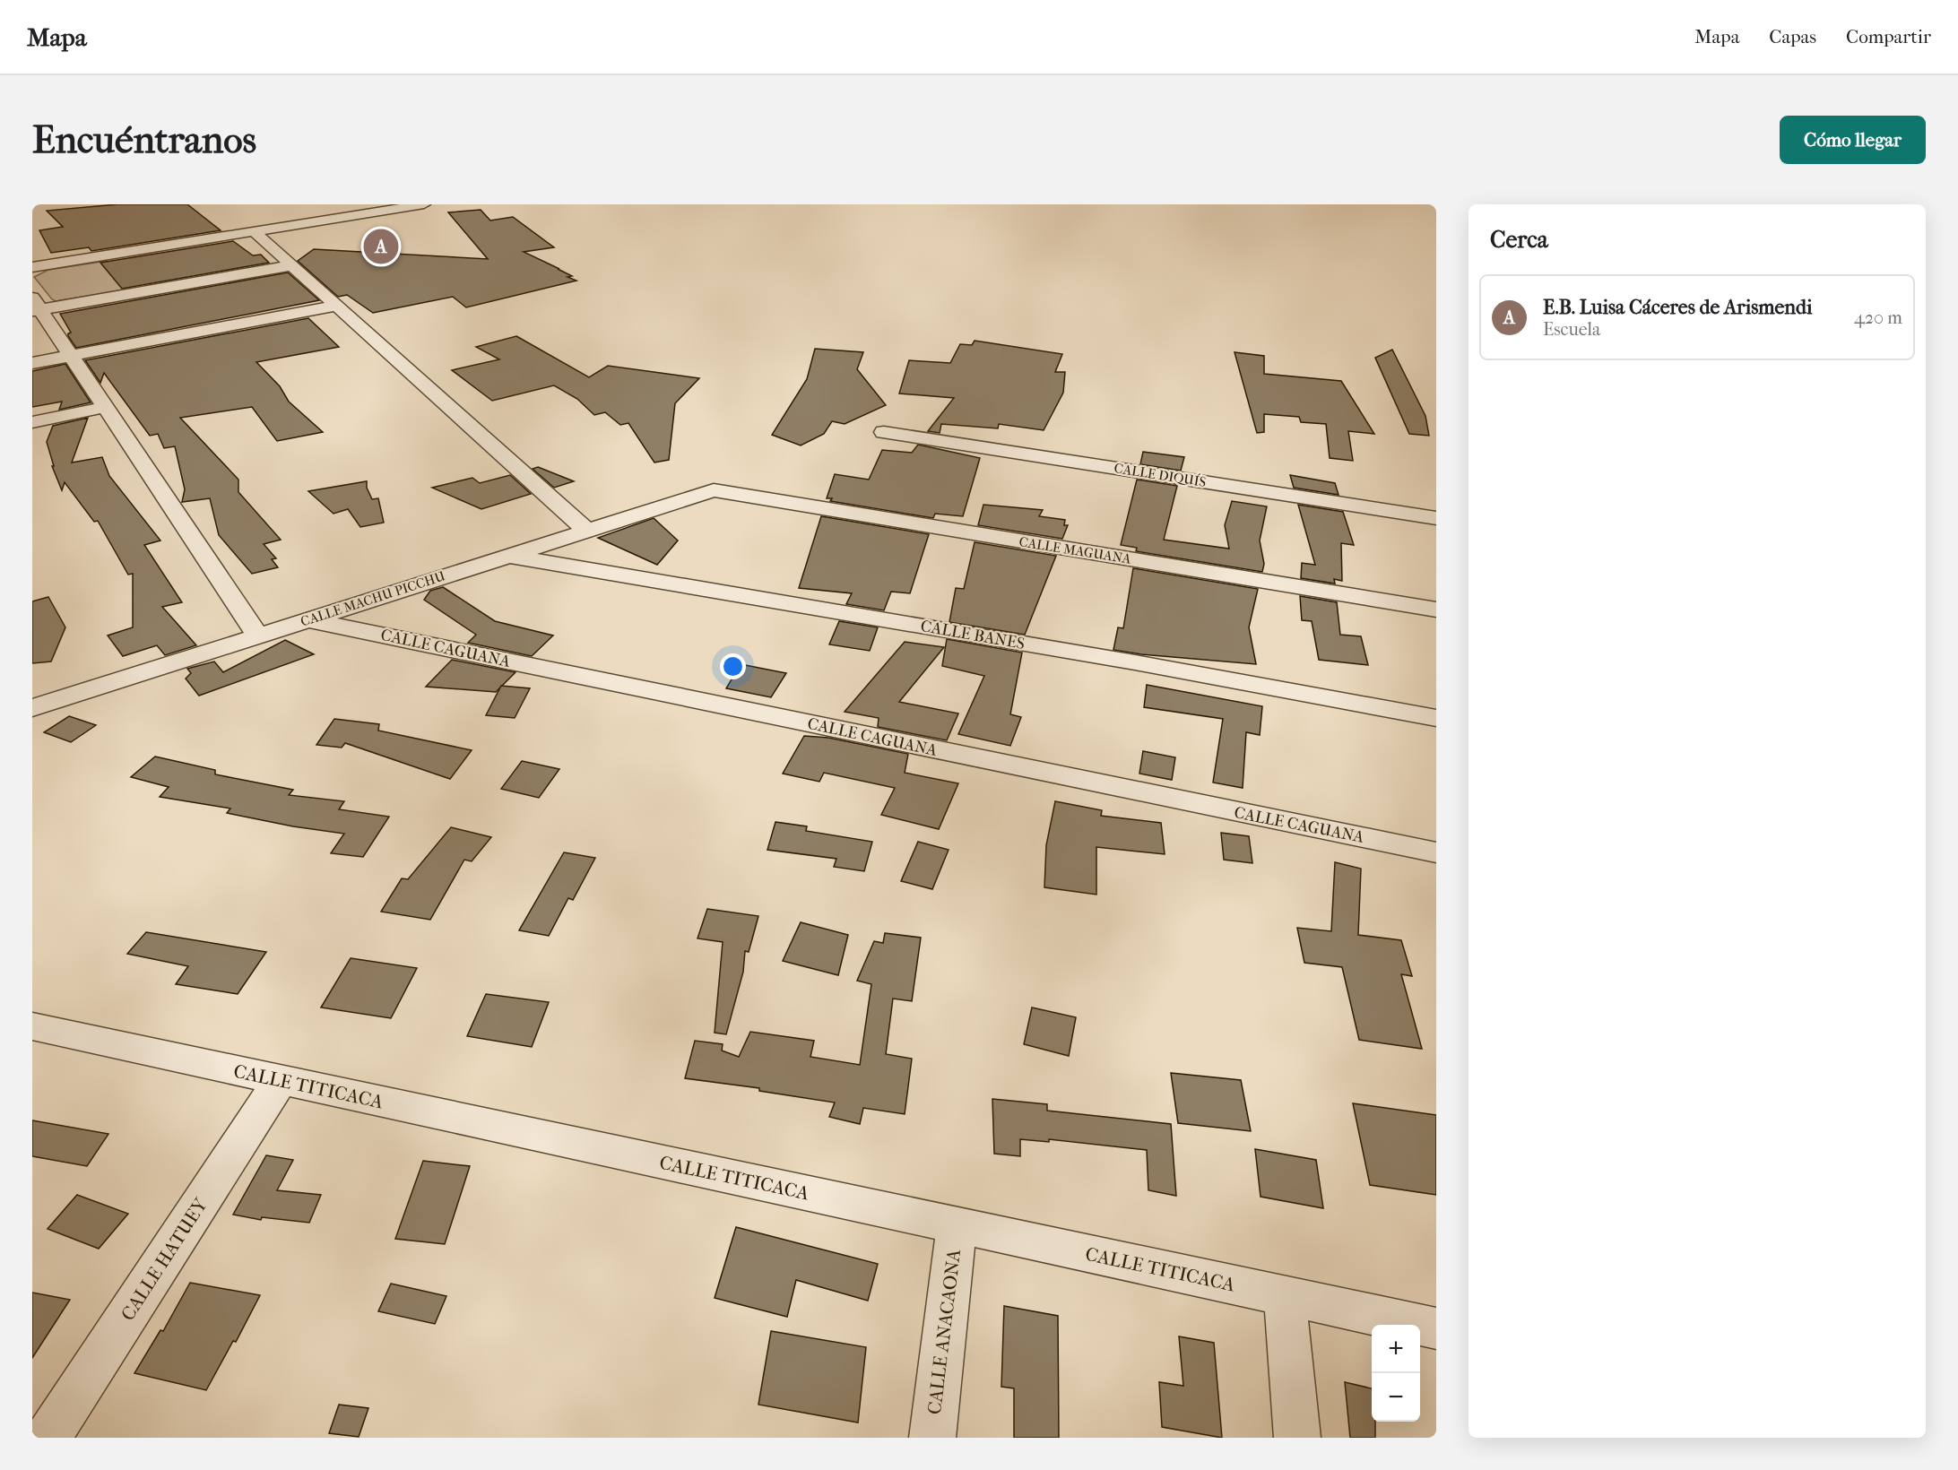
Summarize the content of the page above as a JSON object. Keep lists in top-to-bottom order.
{
  "streets": {
    "street": [
      "CALLE DIQUÍS",
      "CALLE MAGUANA",
      "CALLE MACHU PICCHU",
      "CALLE BANES",
      "CALLE CAGUANA",
      "CALLE TITICACA",
      "CALLE HATUEY",
      "CALLE ANACAONA"
    ]
  },
  "crossings": [
    ["CALLE MAGUANA", "CALLE MACHU PICCHU"],
    ["CALLE MACHU PICCHU", "CALLE BANES"],
    ["CALLE MACHU PICCHU", "CALLE CAGUANA"],
    ["CALLE TITICACA", "CALLE HATUEY"],
    ["CALLE TITICACA", "CALLE ANACAONA"]
  ],
  "page": {
    "header": "Mapa",
    "nav": ["Mapa", "Capas", "Compartir"],
    "buttons": "Cómo llegar",
    "title": "Encuéntranos",
    "heading": "Cerca",
    "pins": "A",
    "list": [
      {
        "mark": "A",
        "name": "E.B. Luisa Cáceres de Arismendi",
        "note": "Escuela",
        "value": "420 m"
      }
    ],
    "map_buttons": ["+", "−"]
  }
}
